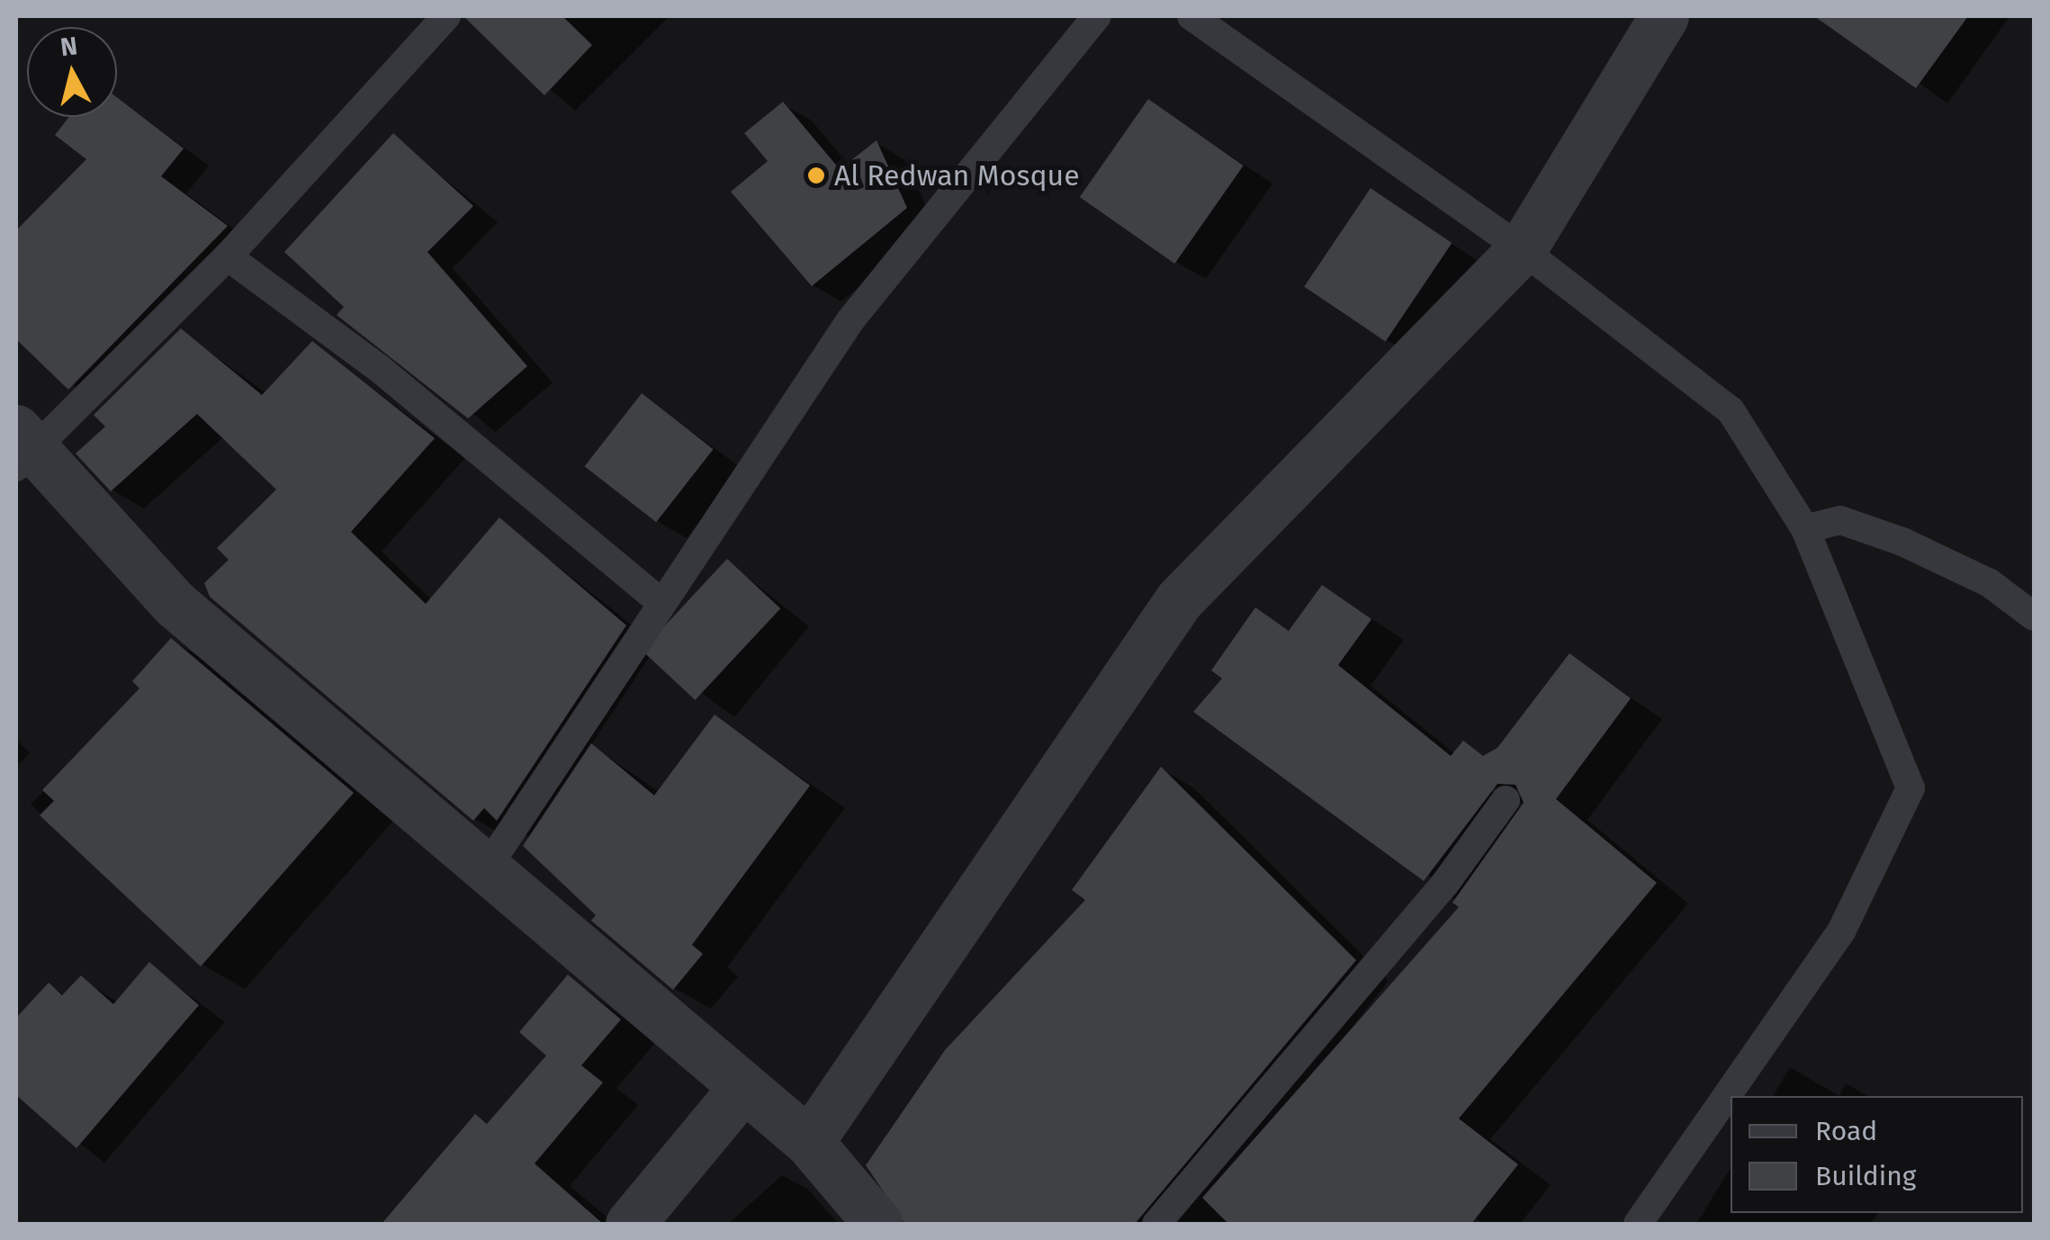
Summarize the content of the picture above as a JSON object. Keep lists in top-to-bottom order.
{
  "places": ["Al Redwan Mosque"],
  "legend": ["Road", "Building"],
  "north": "top"
}
